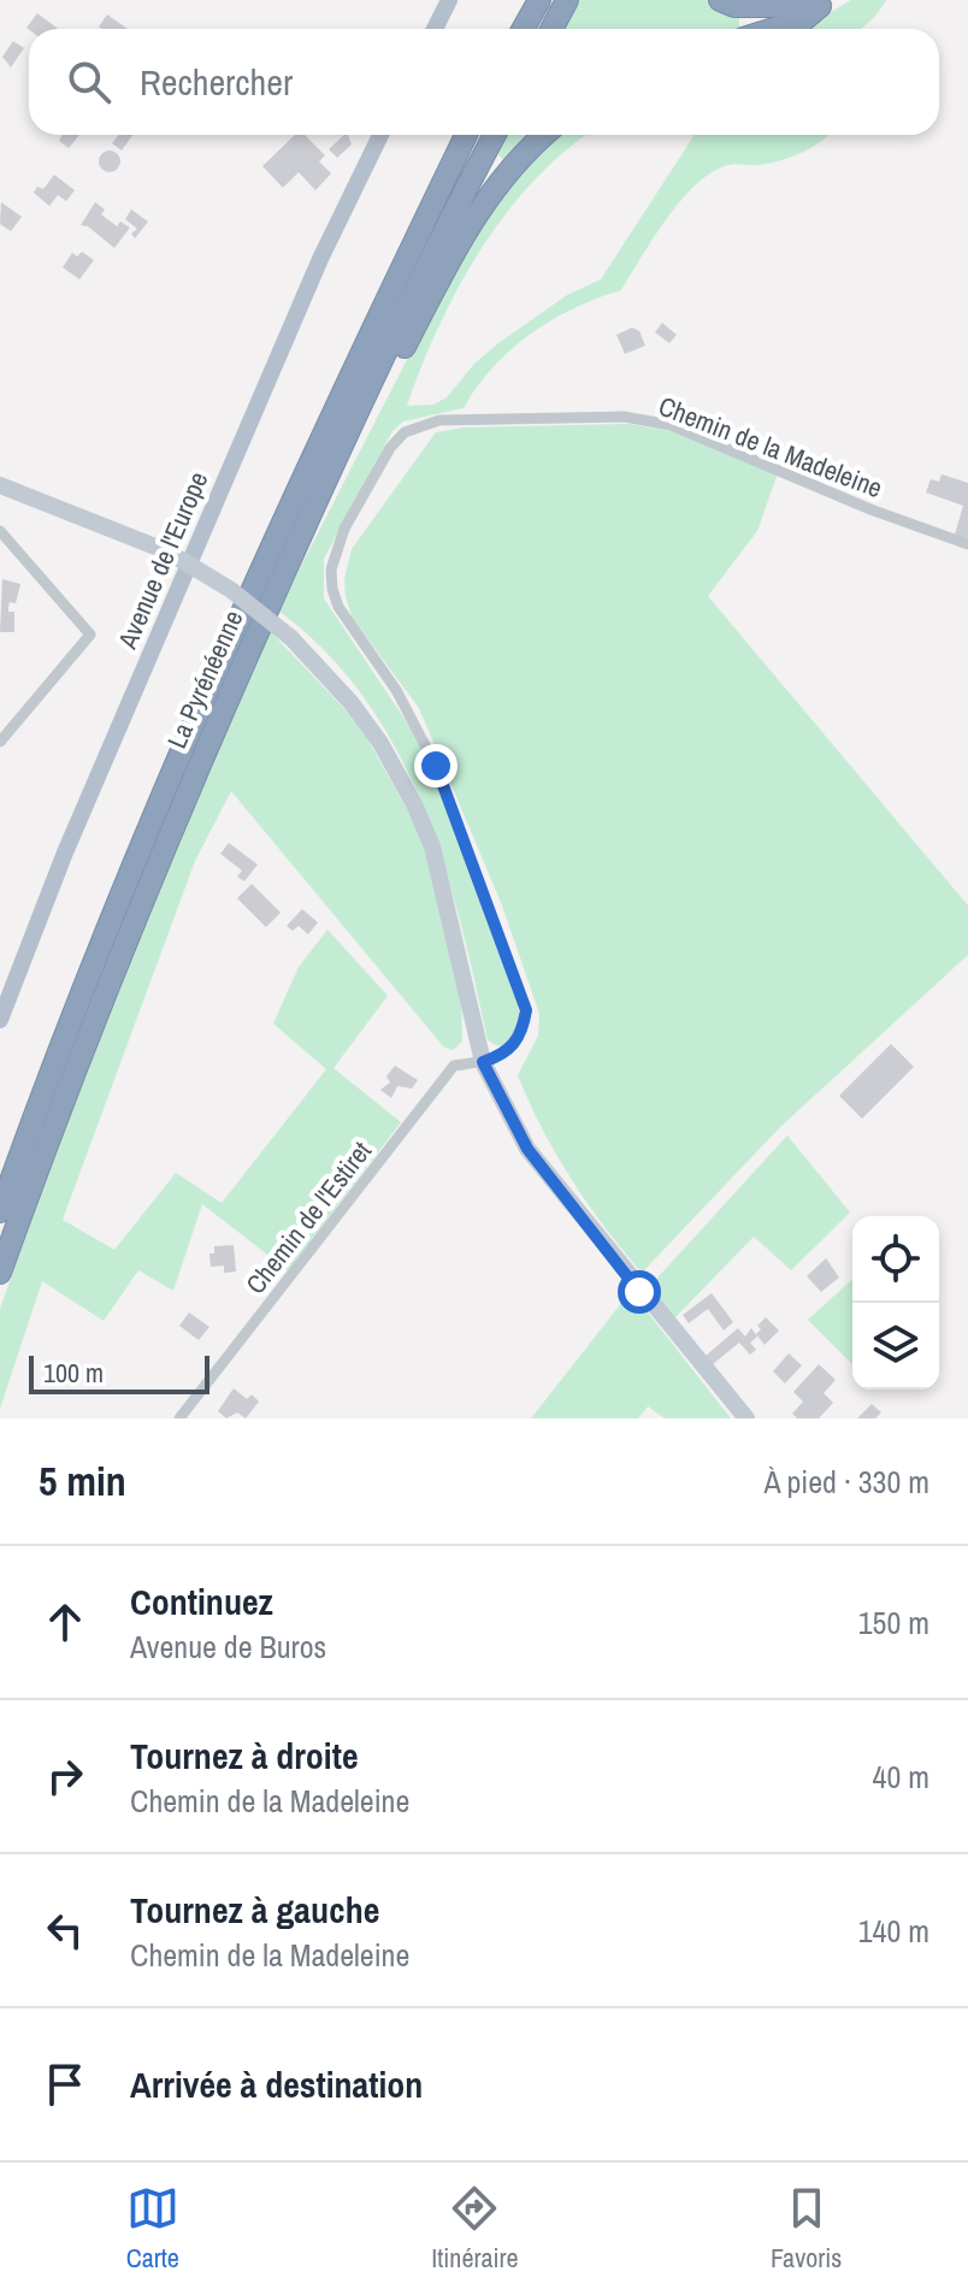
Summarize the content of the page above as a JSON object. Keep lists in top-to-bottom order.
{
  "streets": {
    "highway": ["La Pyrénéenne"],
    "main road": ["Avenue de l'Europe"],
    "street": ["Chemin de la Madeleine", "Chemin de l'Estiret"]
  },
  "crossings": [
    ["Chemin de la Madeleine", "Chemin de l'Estiret"]
  ],
  "scale_bar": "100 m",
  "page": {
    "search": "Rechercher",
    "scale": "100 m",
    "heading": ["5 min", "À pied · 330 m"],
    "list": [
      ["Continuez", "Avenue de Buros", "150 m"],
      ["Tournez à droite", "Chemin de la Madeleine", "40 m"],
      ["Tournez à gauche", "Chemin de la Madeleine", "140 m"],
      "Arrivée à destination"
    ],
    "nav": ["Carte", "Itinéraire", "Favoris"]
  }
}
